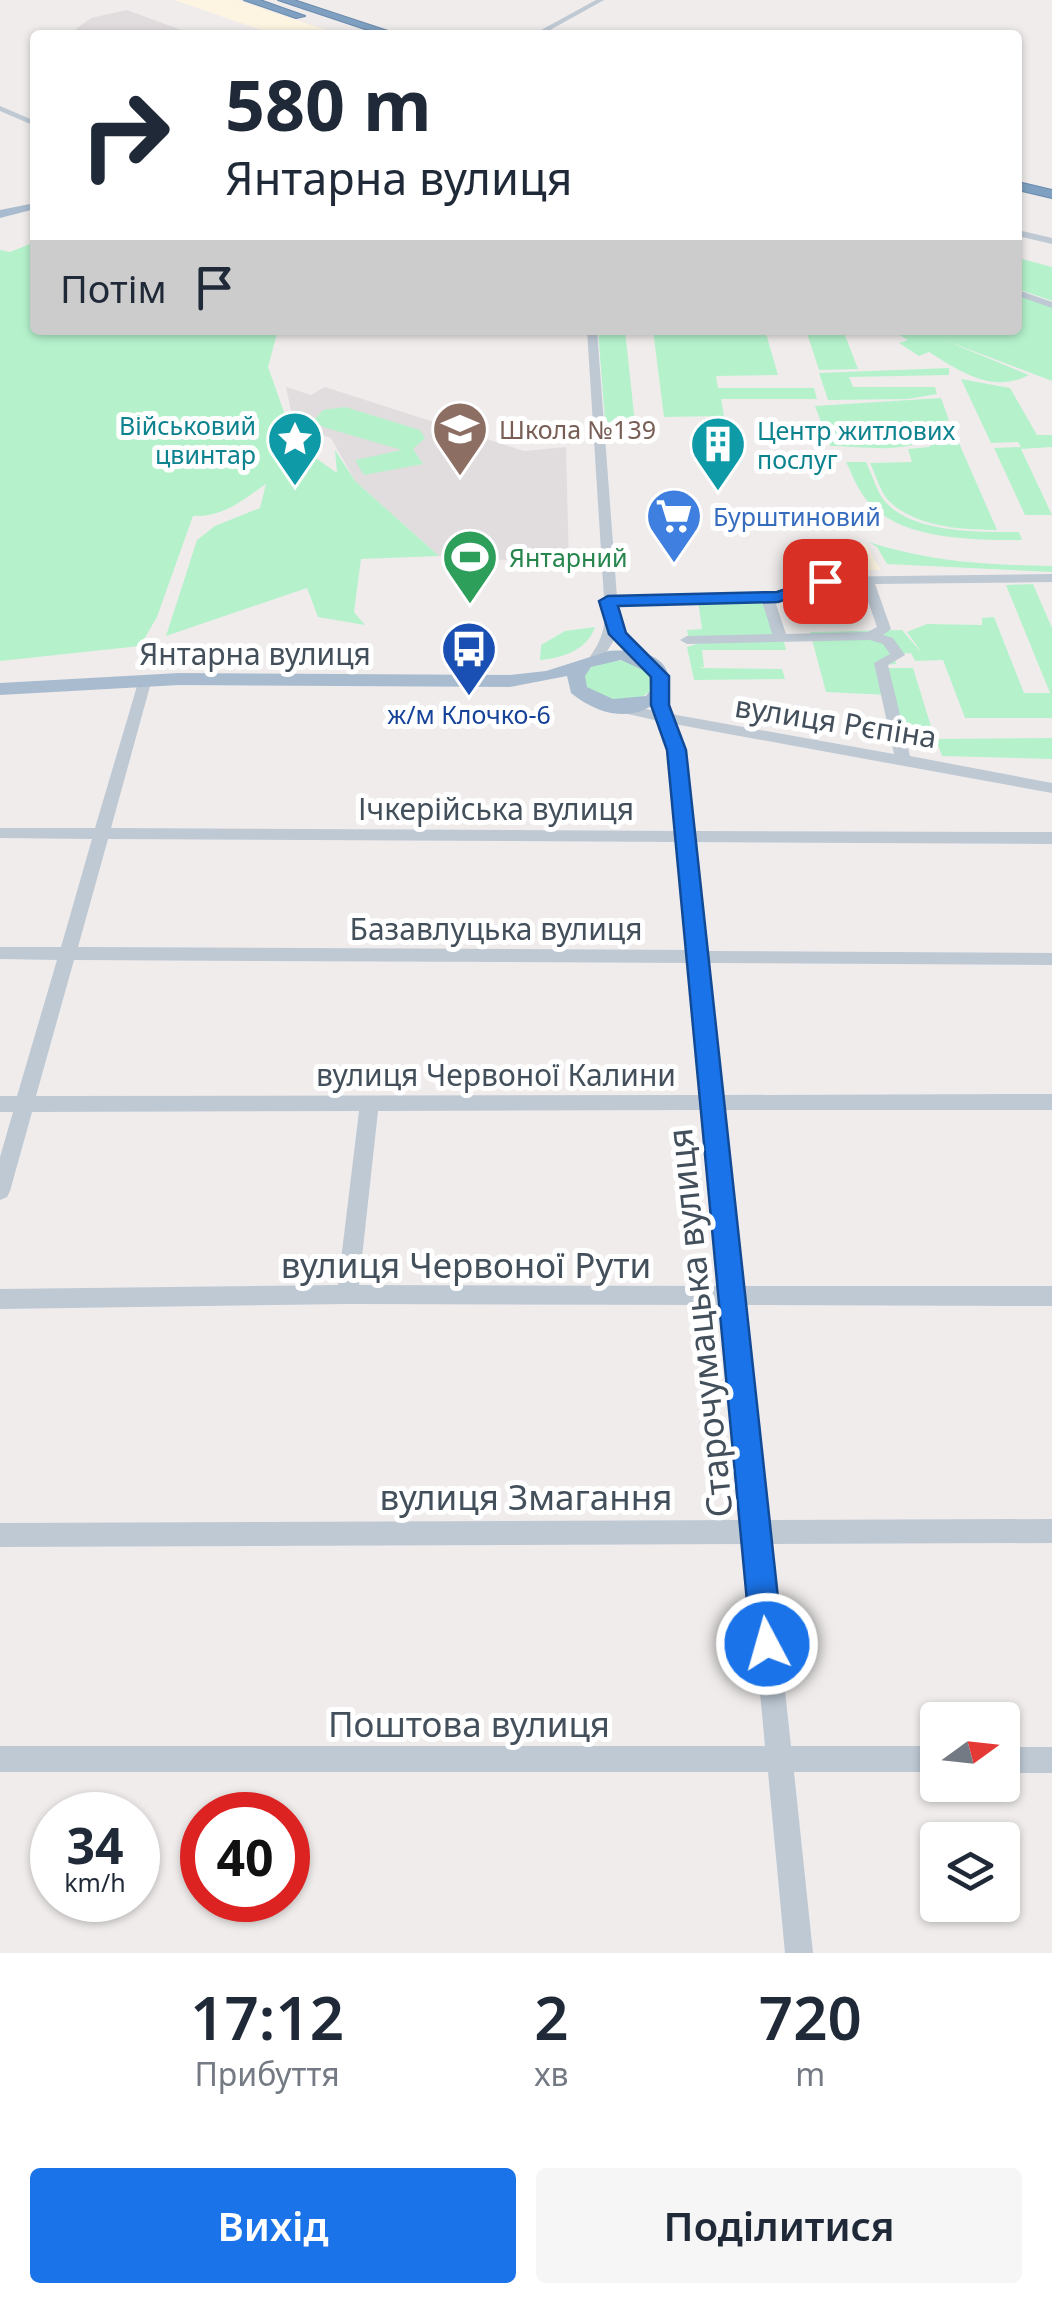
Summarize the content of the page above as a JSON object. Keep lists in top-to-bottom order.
{
  "streets": {
    "main road": ["Янтарна вулиця", "Старочумацька вулиця"],
    "street": [
      "вулиця Рєпіна",
      "Ічкерійська вулиця",
      "Базавлуцька вулиця",
      "вулиця Червоної Калини",
      "вулиця Червоної Рути",
      "вулиця Змагання",
      "Поштова вулиця"
    ]
  },
  "crossings": [
    ["Янтарна вулиця", "вулиця Рєпіна"],
    ["Янтарна вулиця", "Старочумацька вулиця"],
    ["вулиця Рєпіна", "Старочумацька вулиця"],
    ["Ічкерійська вулиця", "Старочумацька вулиця"],
    ["Базавлуцька вулиця", "Старочумацька вулиця"],
    ["вулиця Червоної Калини", "Старочумацька вулиця"],
    ["вулиця Червоної Рути", "Старочумацька вулиця"],
    ["Старочумацька вулиця", "вулиця Змагання"],
    ["Старочумацька вулиця", "Поштова вулиця"]
  ],
  "places": {
    "school or university": ["Школа №139"],
    "place": ["Військовий цвинтар"],
    "building": ["Центр житлових послуг"],
    "supermarket": ["Бурштиновий"],
    "sports": ["Янтарний"],
    "bus stop": ["ж/м Клочко-6"]
  },
  "north": "right",
  "page": {
    "turn": ["580 m", "Янтарна вулиця"],
    "then": "Потім",
    "speed": "34 km/h",
    "limit": "40",
    "eta": [
      "17:12",
      "Прибуття",
      "2",
      "хв",
      "720",
      "m"
    ],
    "buttons": ["Вихід", "Поділитися"]
  }
}
